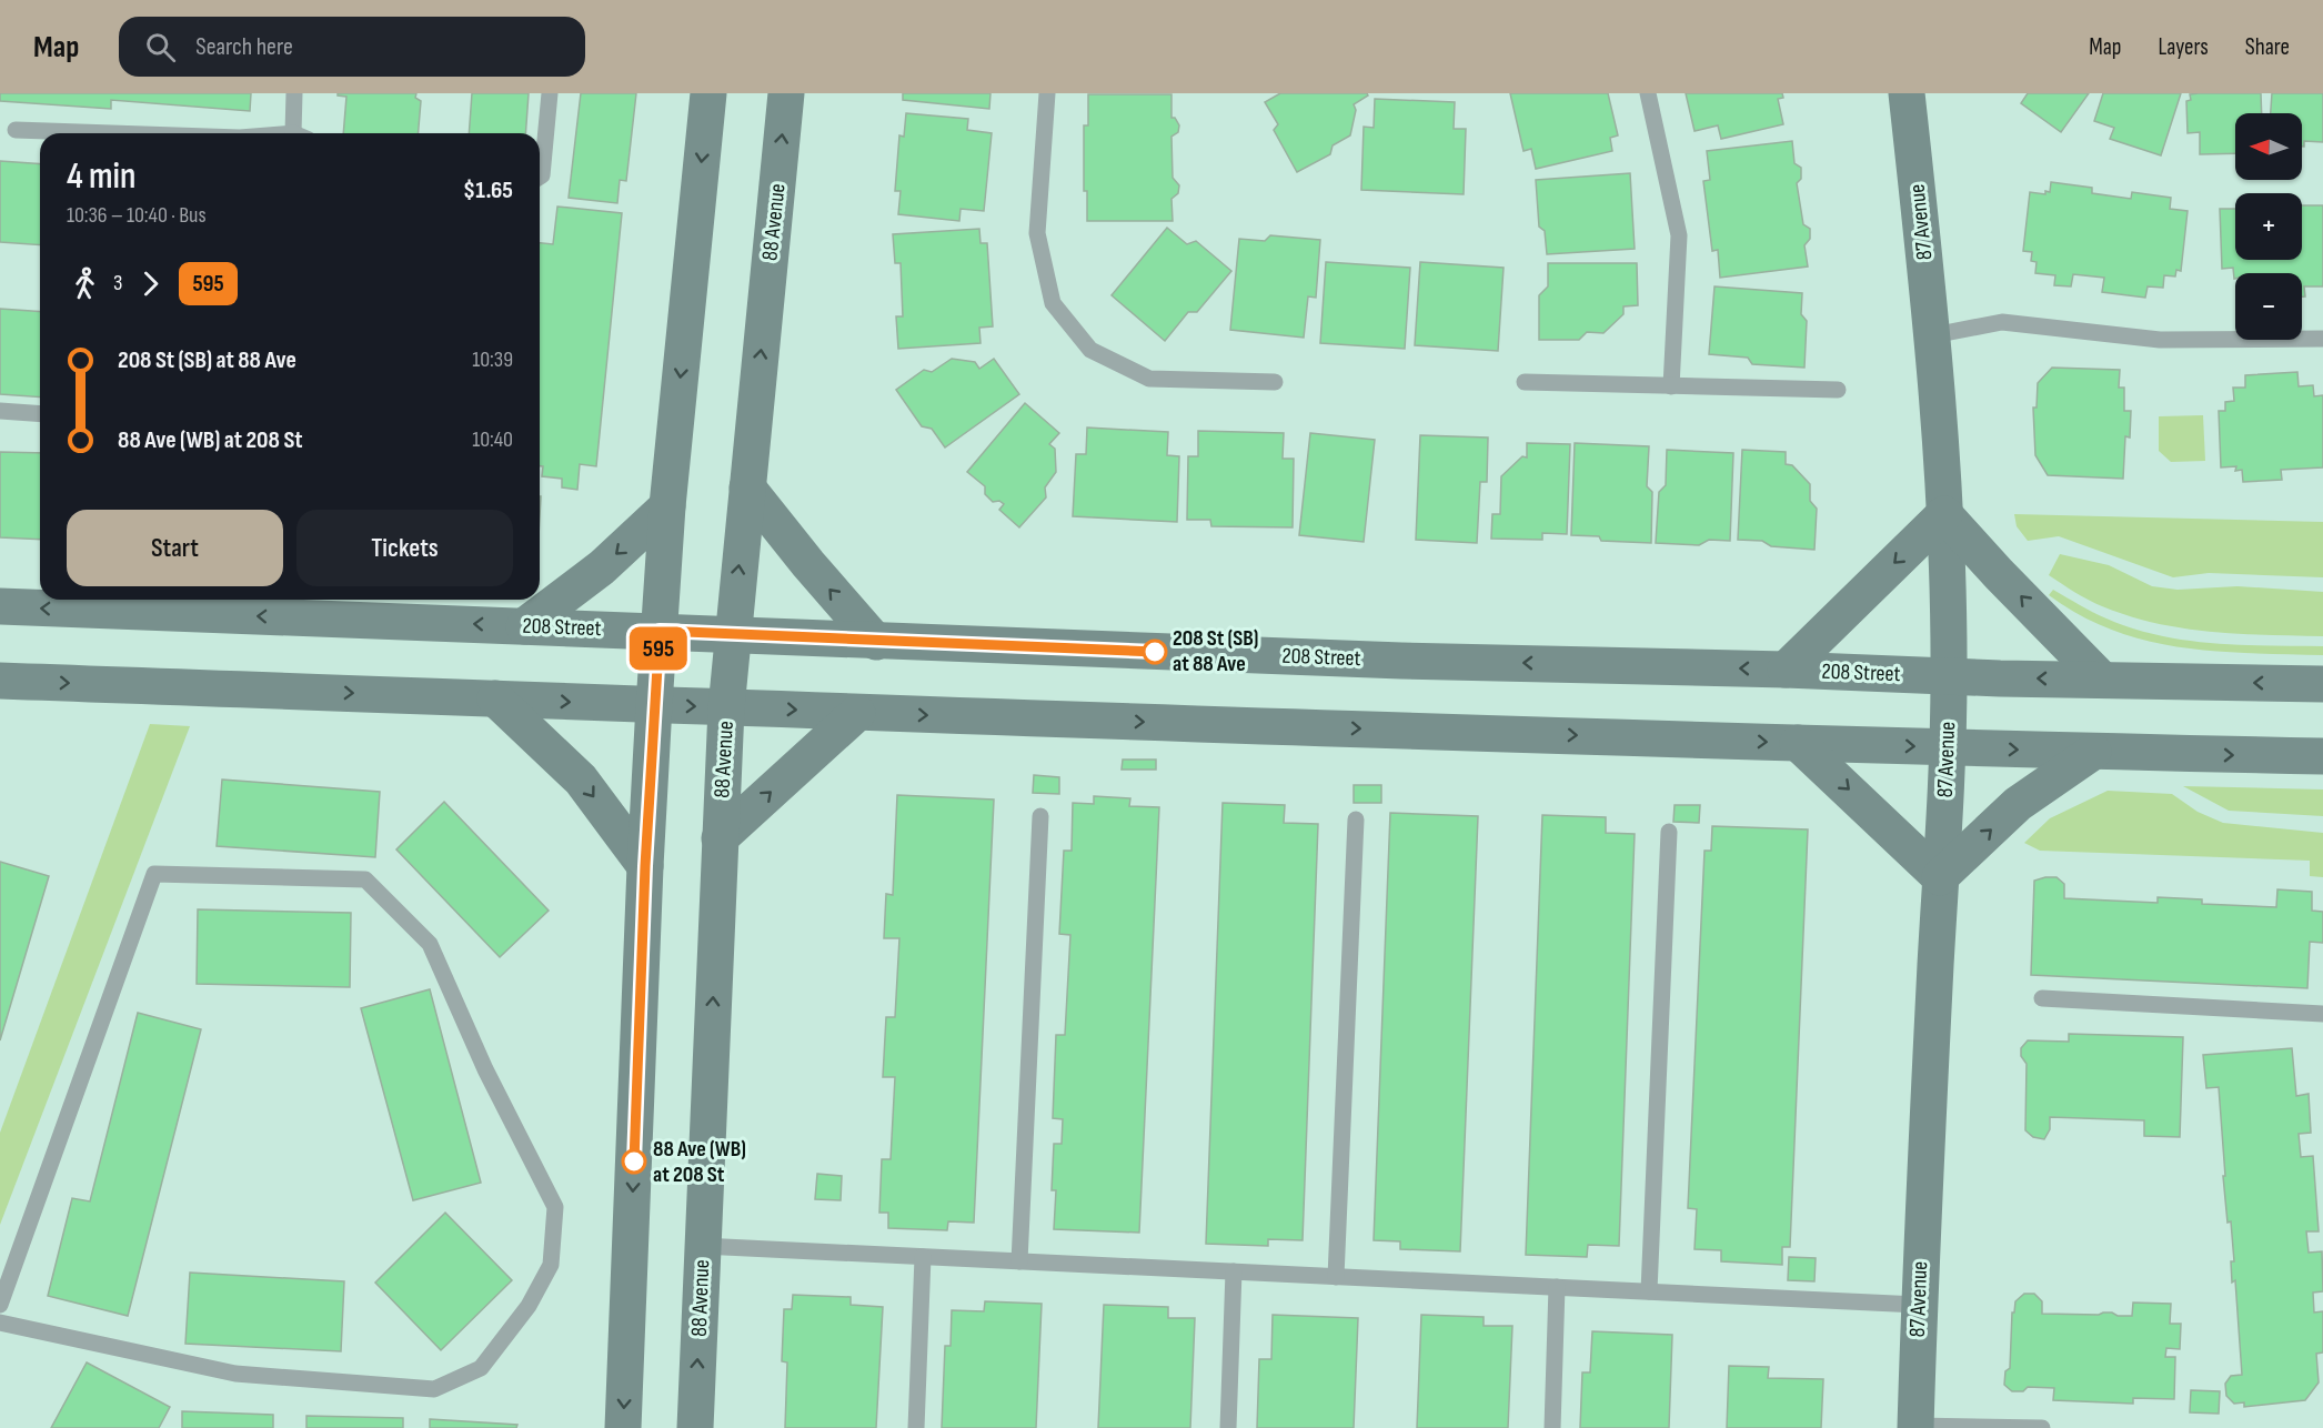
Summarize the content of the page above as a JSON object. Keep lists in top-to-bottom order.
{
  "streets": {
    "main road": ["88 Avenue", "87 Avenue", "208 Street"]
  },
  "crossings": [
    ["88 Avenue", "208 Street"],
    ["87 Avenue", "208 Street"]
  ],
  "places": ["208 St (SB) at 88 Ave", "88 Ave (WB) at 208 St"],
  "lines": ["bus line 595"],
  "north": "left",
  "page": {
    "header": "Map",
    "search": "Search here",
    "nav": ["Map", "Layers", "Share"],
    "on_map": "595",
    "map_buttons": ["+", "−"],
    "heading": ["4 min", "10:36 – 10:40 · Bus", "$1.65"],
    "legs": ["3", "595"],
    "list": [
      {
        "name": "208 St (SB) at 88 Ave",
        "value": "10:39"
      },
      {
        "name": "88 Ave (WB) at 208 St",
        "value": "10:40"
      }
    ],
    "buttons": ["Start", "Tickets"]
  }
}
